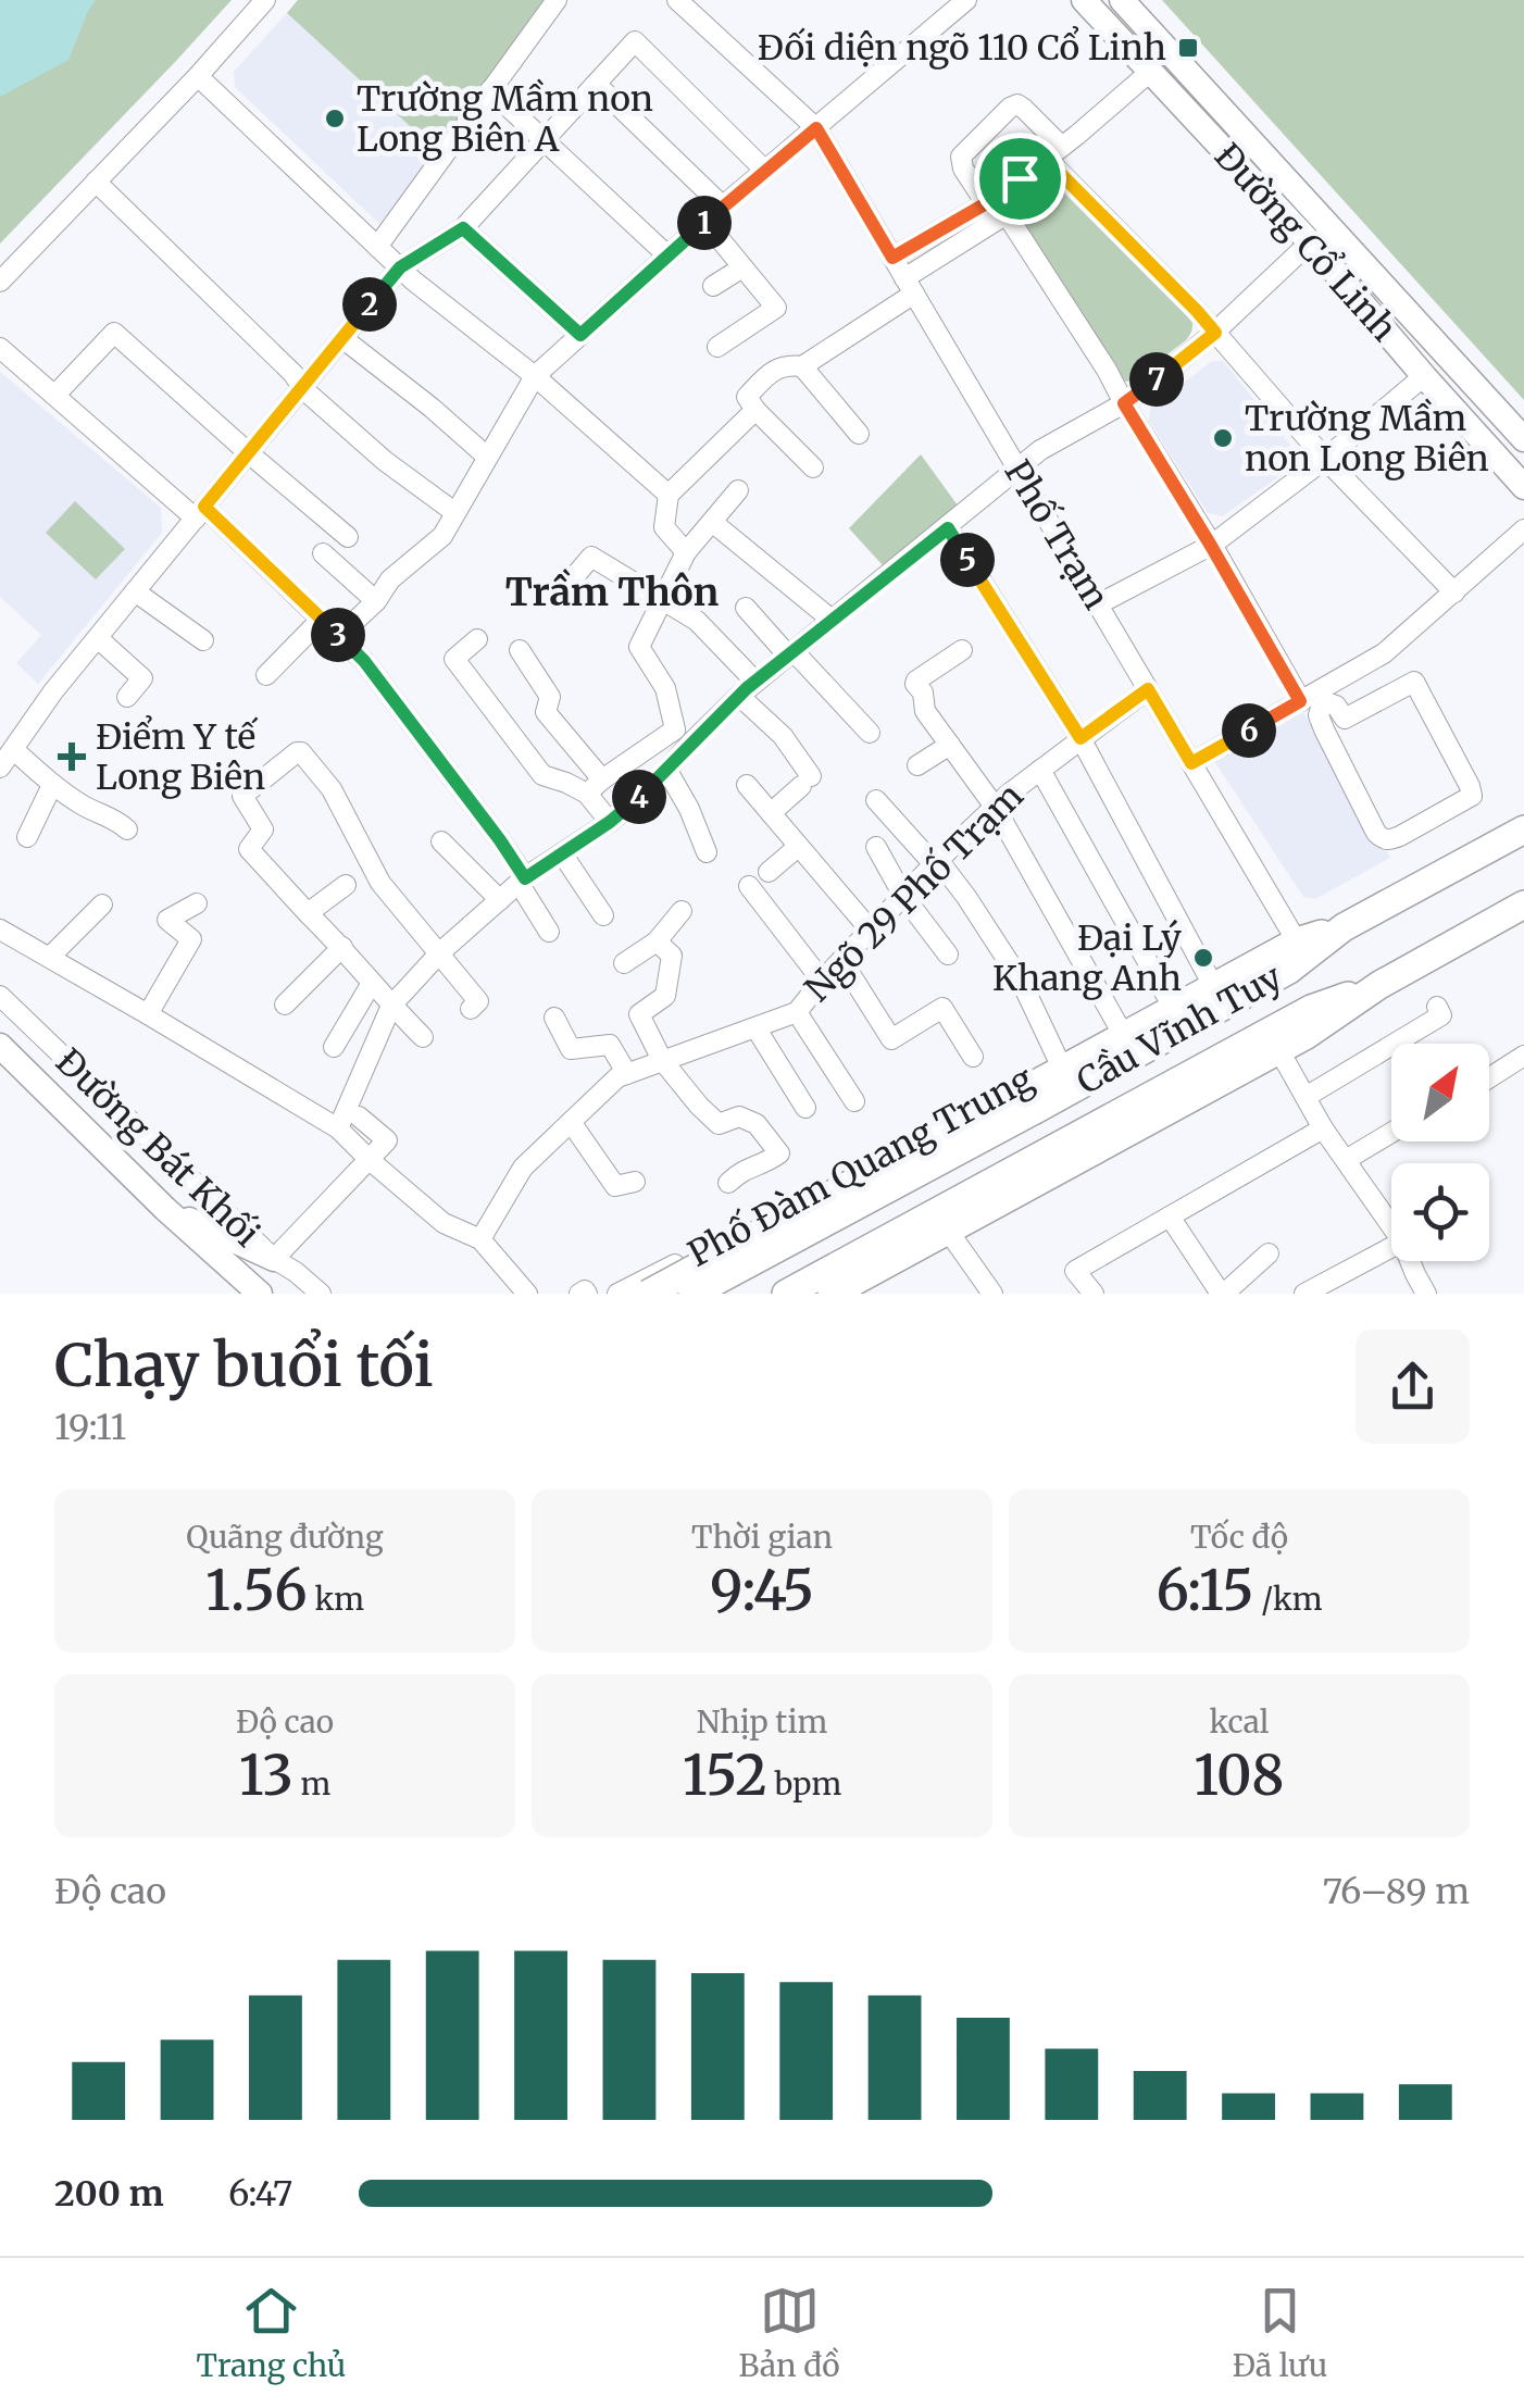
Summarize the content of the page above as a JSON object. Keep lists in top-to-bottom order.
{
  "streets": {
    "highway": ["Cầu Vĩnh Tuy"],
    "main road": ["Đường Cổ Linh"],
    "street": [
      "Phố Trạm",
      "Ngõ 29 Phố Trạm",
      "Đường Bát Khối",
      "Phố Đàm Quang Trung"
    ]
  },
  "crossings": [
    ["Phố Trạm", "Ngõ 29 Phố Trạm"],
    ["Phố Trạm", "Cầu Vĩnh Tuy"],
    ["Phố Trạm", "Phố Đàm Quang Trung"],
    ["Cầu Vĩnh Tuy", "Phố Đàm Quang Trung"]
  ],
  "districts": ["Trầm Thôn"],
  "places": {
    "transit": ["Đối diện ngõ 110 Cổ Linh"],
    "other": ["Trường Mầm non Long Biên A", "Trường Mầm non Long Biên", "Đại Lý Khang Anh"],
    "health": ["Điểm Y tế Long Biên"]
  },
  "north": "top right",
  "page": {
    "pins": [
      "1",
      "2",
      "7",
      "5",
      "3",
      "6",
      "4"
    ],
    "heading": ["Chạy buổi tối", "19:11"],
    "stats": [
      ["Quãng đường", "1.56 km"],
      ["Thời gian", "9:45"],
      ["Tốc độ", "6:15 /km"],
      ["Độ cao", "13 m"],
      ["Nhịp tim", "152 bpm"],
      ["kcal", "108"]
    ],
    "chart": ["Độ cao", "76–89 m"],
    "list": [
      {
        "name": "200 m",
        "note": "6:47"
      }
    ],
    "tabs": ["Trang chủ", "Bản đồ", "Đã lưu"]
  }
}
